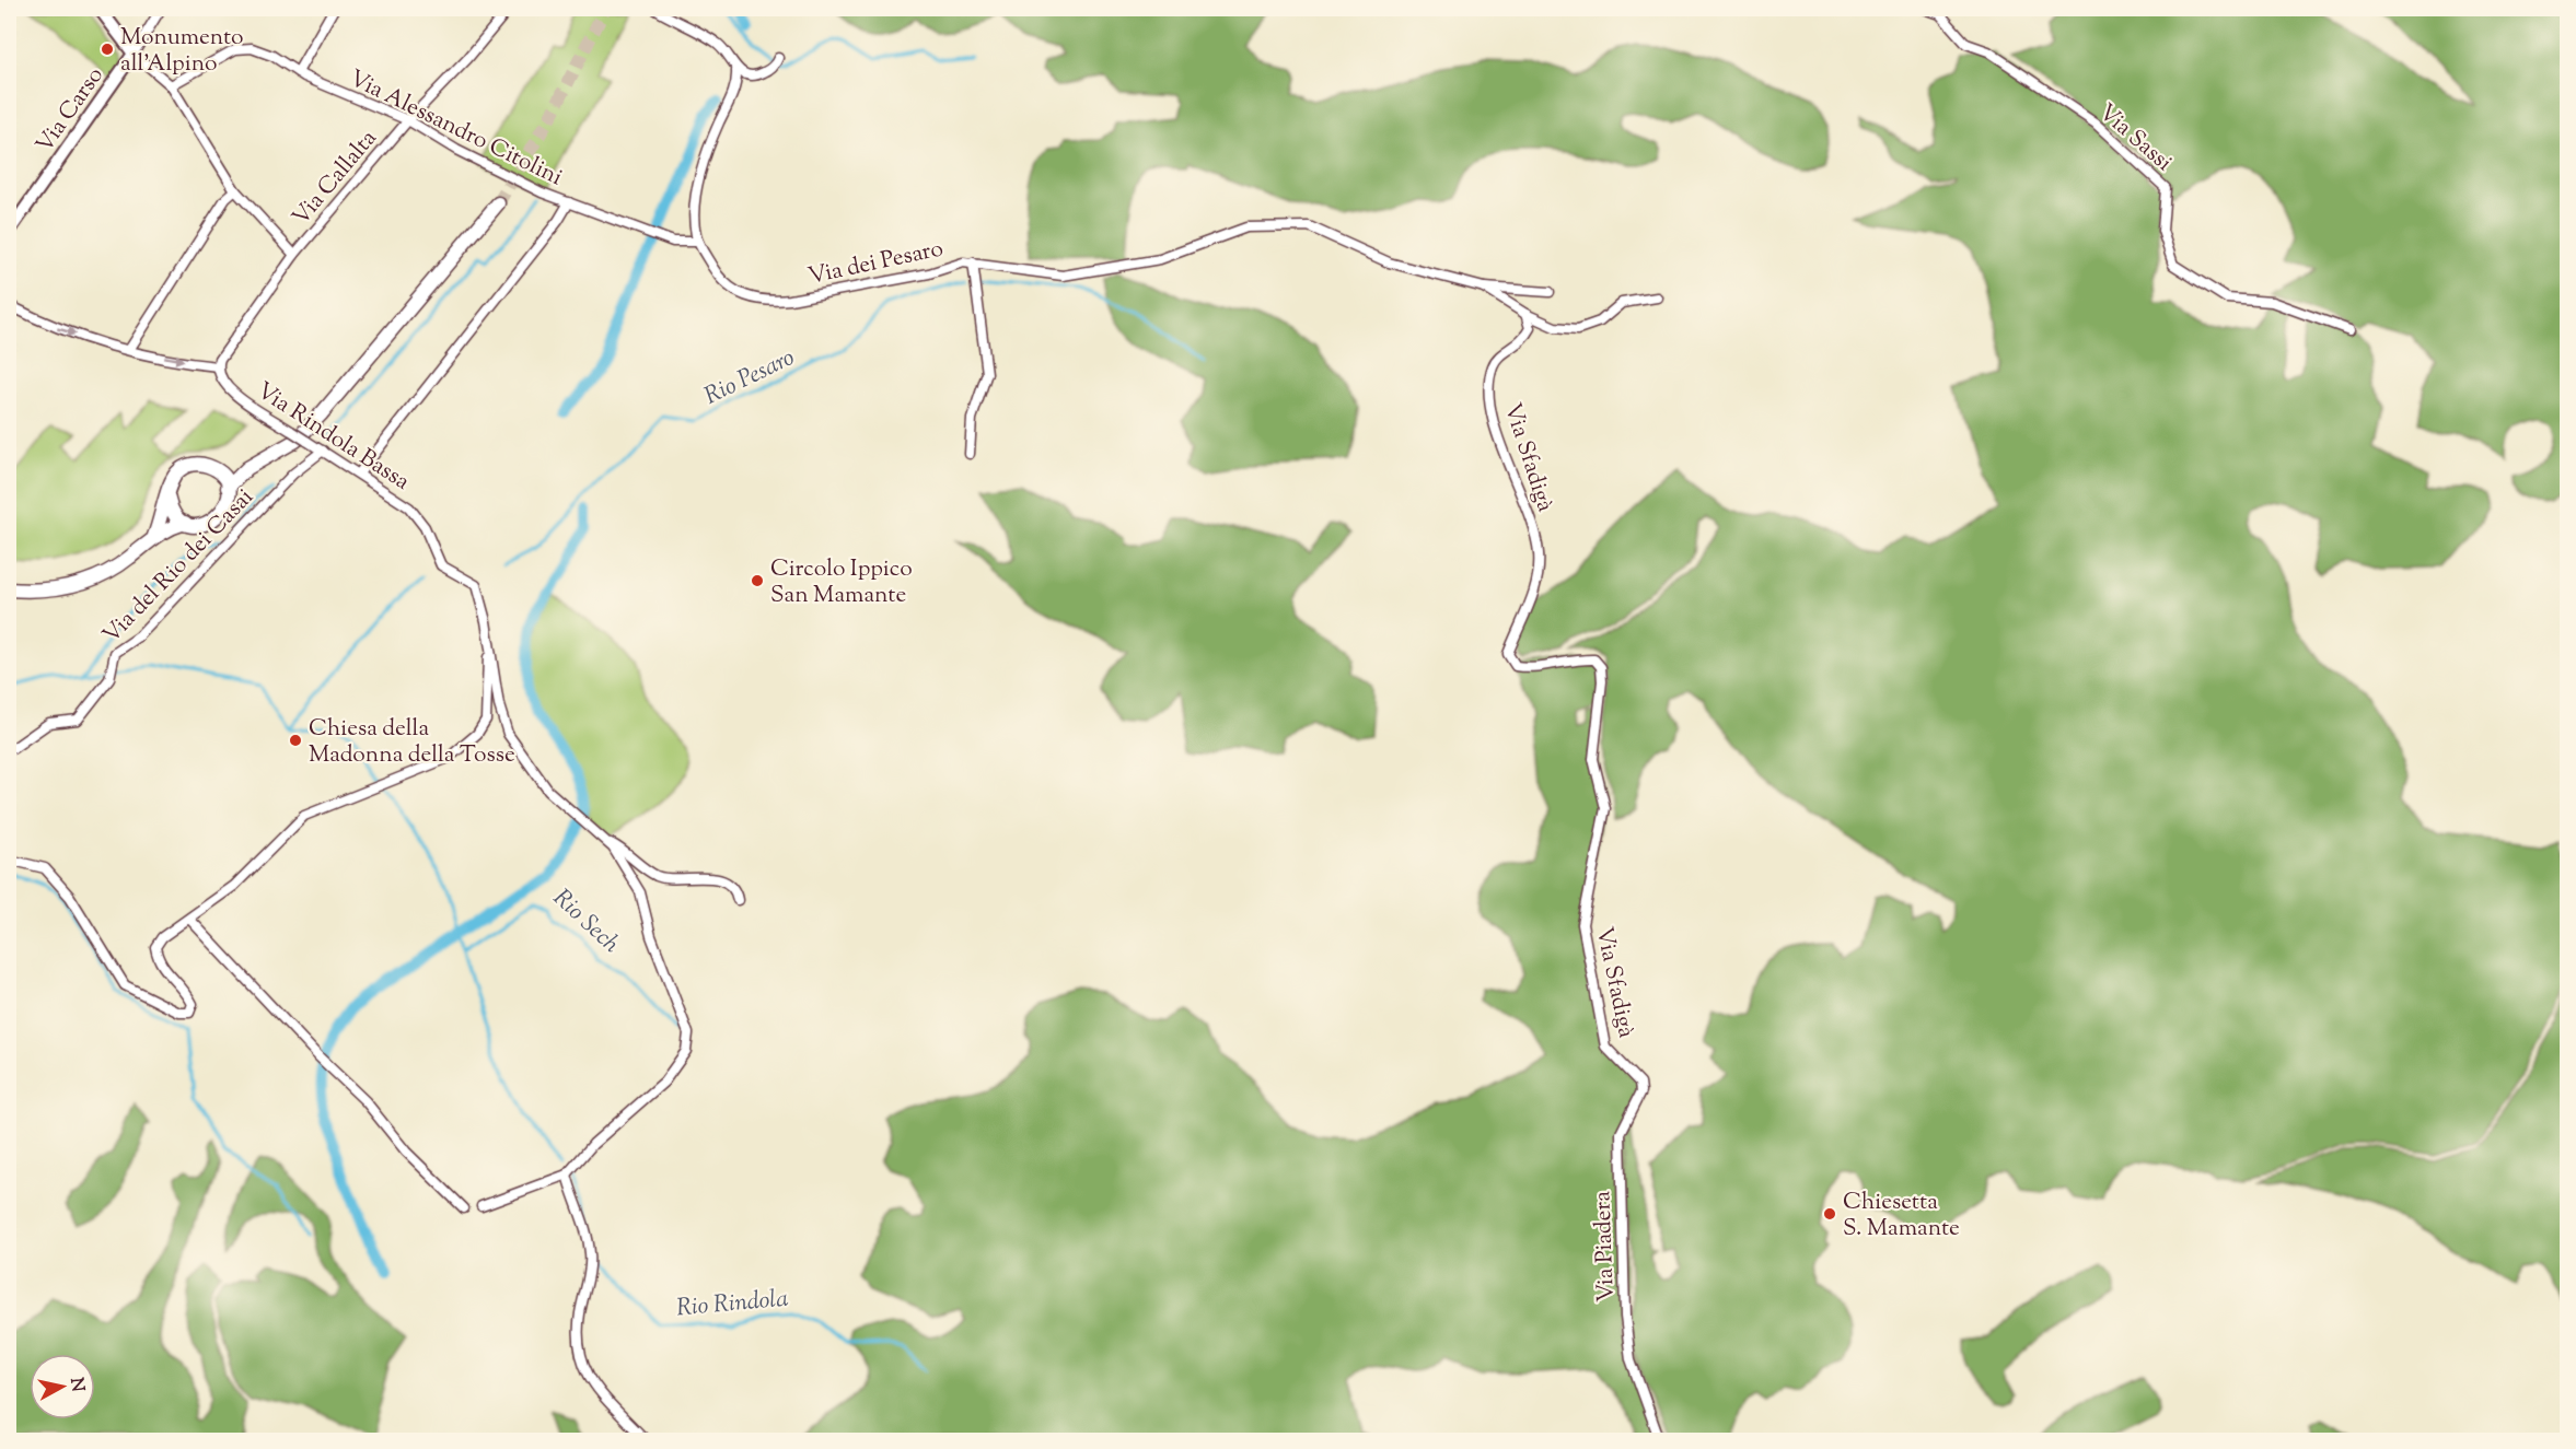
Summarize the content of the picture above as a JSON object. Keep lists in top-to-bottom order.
{
  "streets": {
    "street": [
      "Via Carso",
      "Via Alessandro Citolini",
      "Via Sassi",
      "Via Callalta",
      "Via dei Pesaro",
      "Via Rindola Bassa",
      "Via Sfadigà",
      "Via del Rio dei Casai",
      "Via Piadera"
    ]
  },
  "crossings": [
    ["Via Alessandro Citolini", "Via Callalta"],
    ["Via Alessandro Citolini", "Via dei Pesaro"],
    ["Via Rindola Bassa", "Via del Rio dei Casai"],
    ["Via Sfadigà", "Via Piadera"]
  ],
  "water": ["Rio Pesaro", "Rio Sech", "Rio Rindola"],
  "places": [
    "Monumento all'Alpino",
    "Circolo Ippico San Mamante",
    "Chiesa della Madonna della Tosse",
    "Chiesetta S. Mamante"
  ],
  "north": "right"
}
